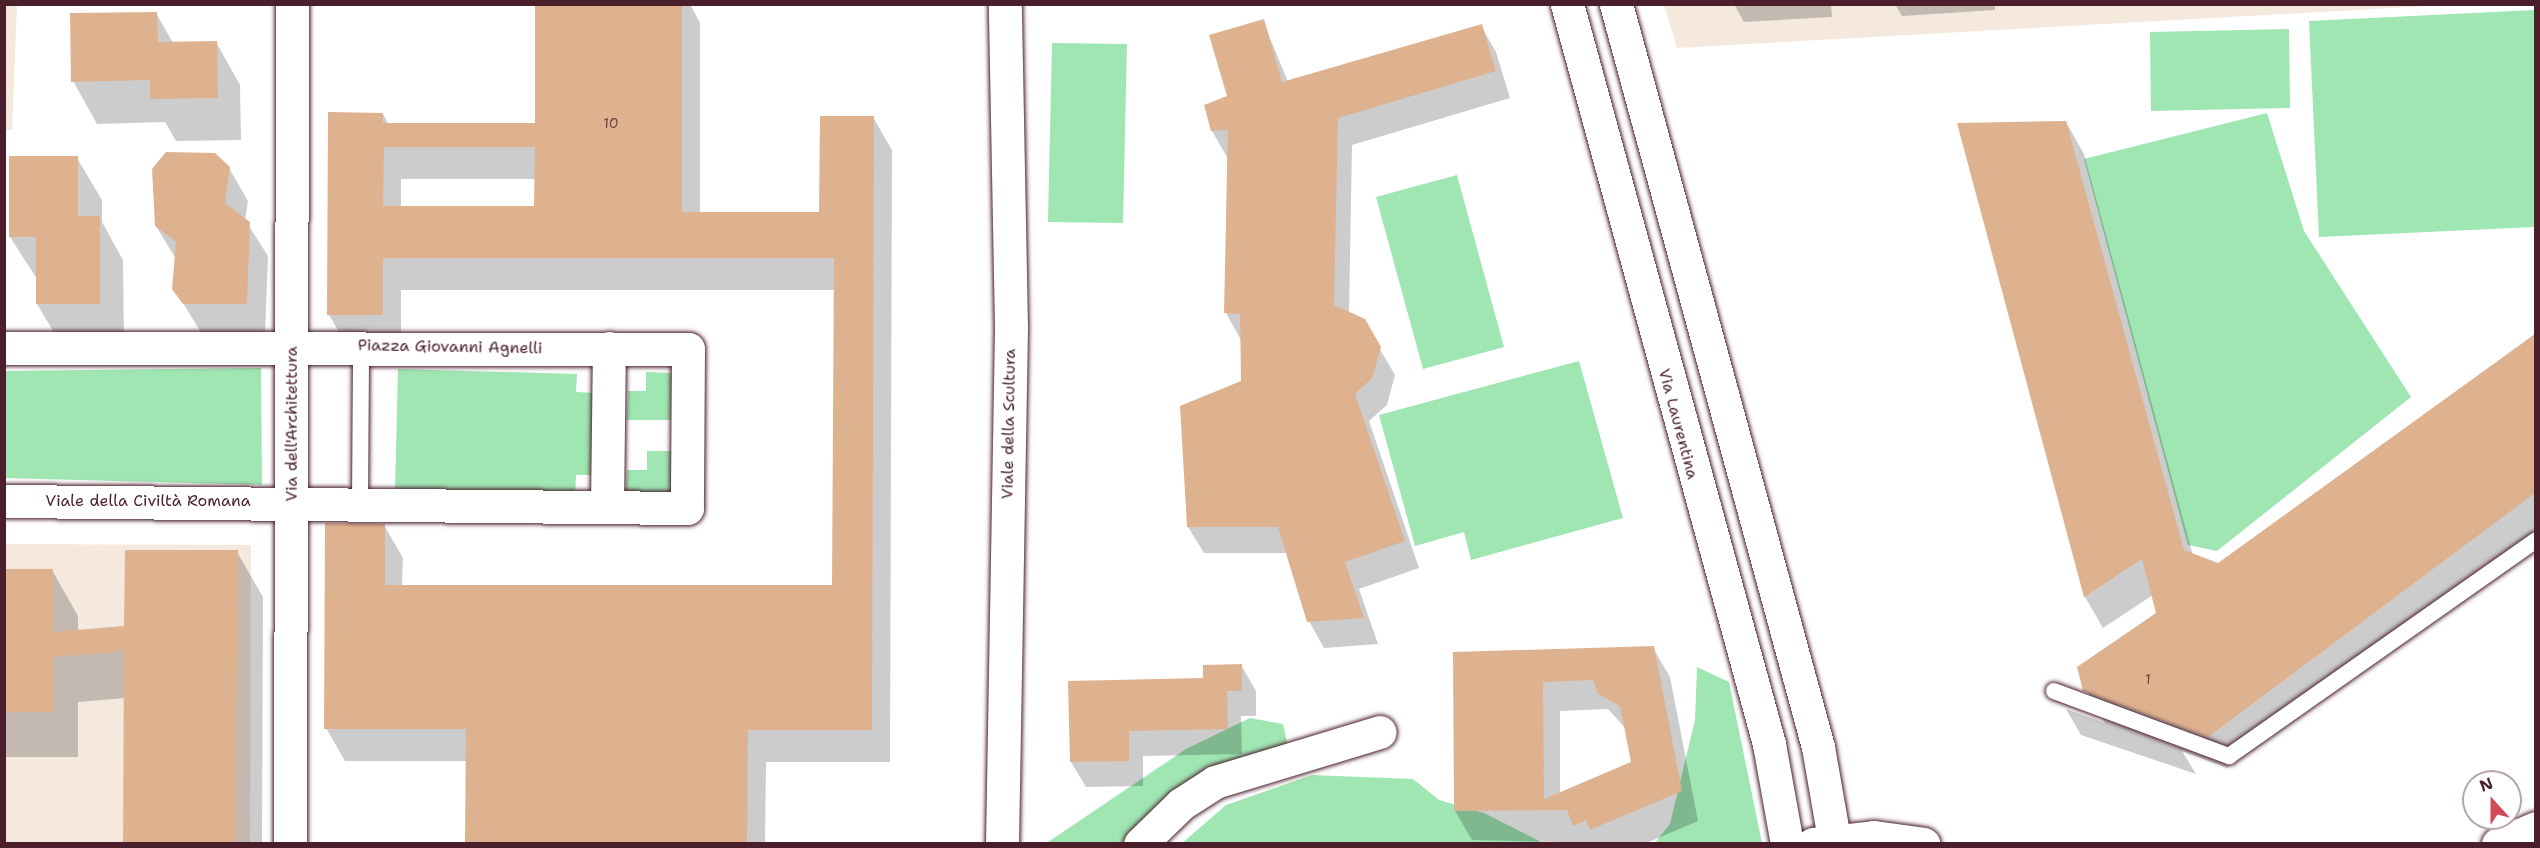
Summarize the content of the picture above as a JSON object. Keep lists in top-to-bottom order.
{
  "streets": {
    "street": [
      "Piazza Giovanni Agnelli",
      "Via dell'Architettura",
      "Viale della Scultura",
      "Via Laurentina",
      "Viale della Civiltà Romana"
    ]
  },
  "crossings": [
    ["Piazza Giovanni Agnelli", "Via dell'Architettura"],
    ["Piazza Giovanni Agnelli", "Viale della Civiltà Romana"],
    ["Via dell'Architettura", "Viale della Civiltà Romana"]
  ],
  "house_numbers": ["10", "1"],
  "north": "top"
}
